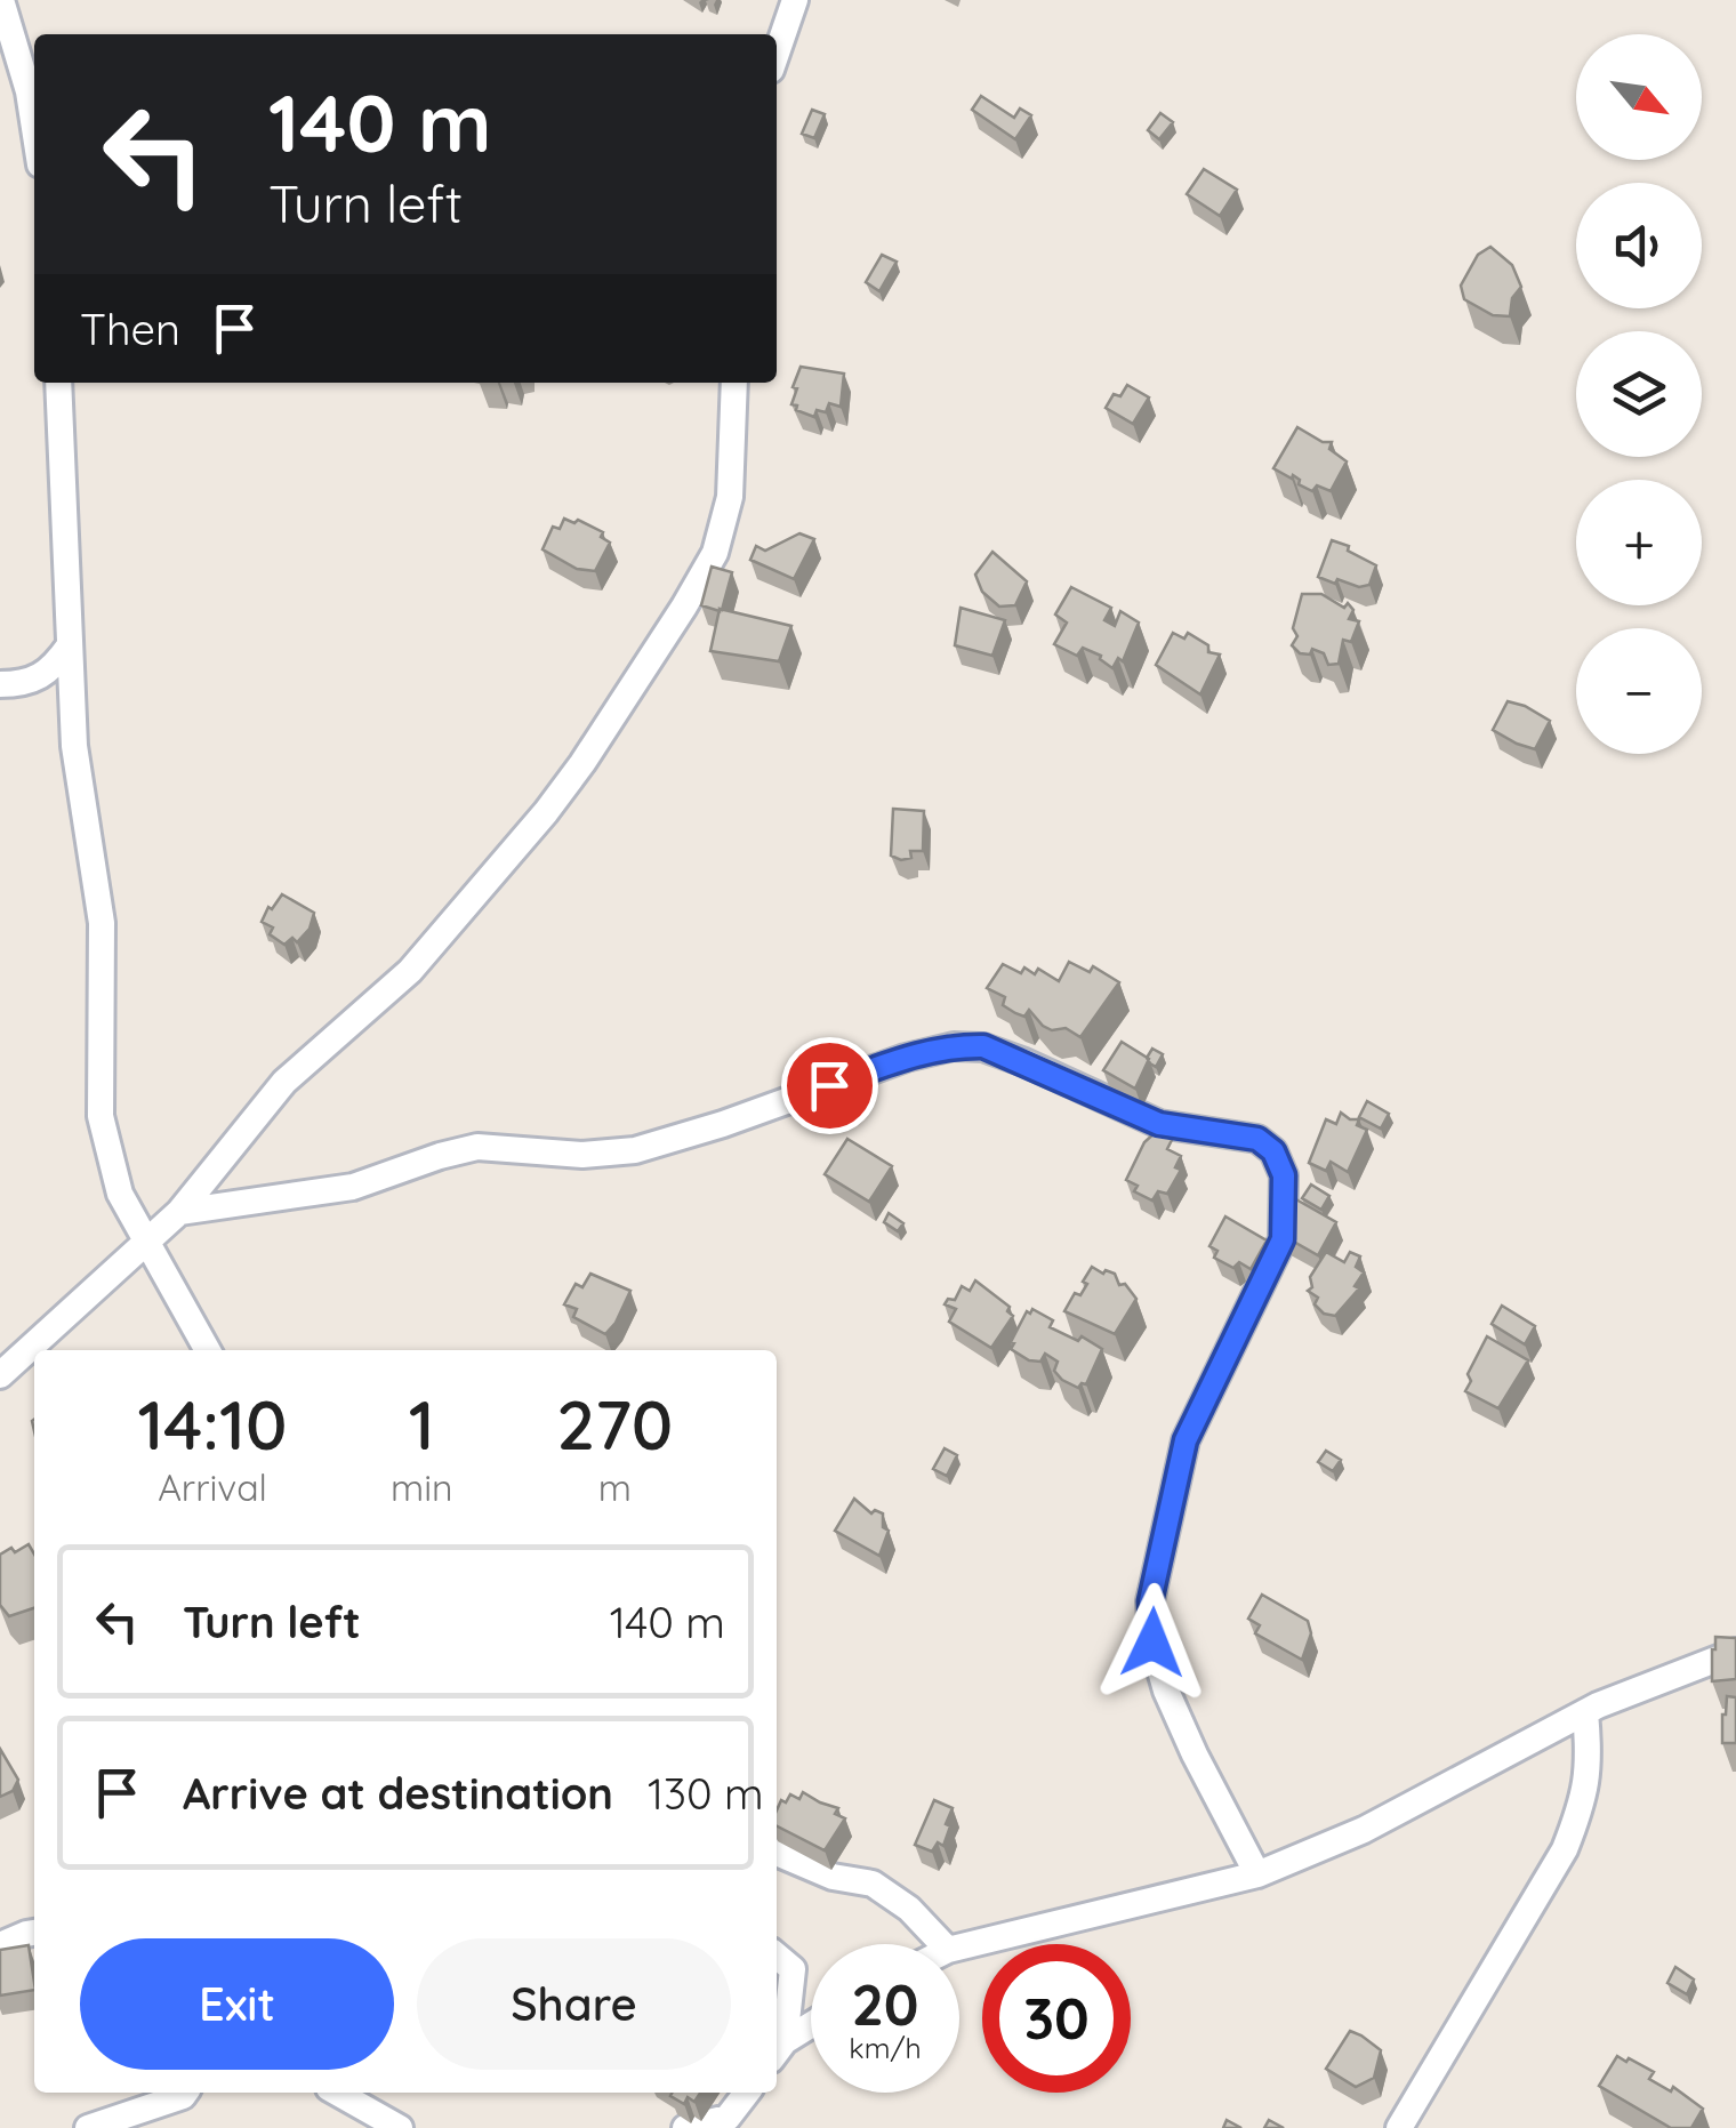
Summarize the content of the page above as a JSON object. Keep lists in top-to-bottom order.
{
  "north": "bottom right",
  "page": {
    "map_buttons": ["+", "−"],
    "turn": ["140 m", "Turn left"],
    "then": "Then",
    "eta": [
      "14:10",
      "Arrival",
      "1",
      "min",
      "270",
      "m"
    ],
    "list": [
      {
        "name": "Turn left",
        "value": "140 m"
      },
      {
        "name": "Arrive at destination",
        "value": "130 m"
      }
    ],
    "buttons": ["Exit", "Share"],
    "speed": "20 km/h",
    "limit": "30"
  }
}
